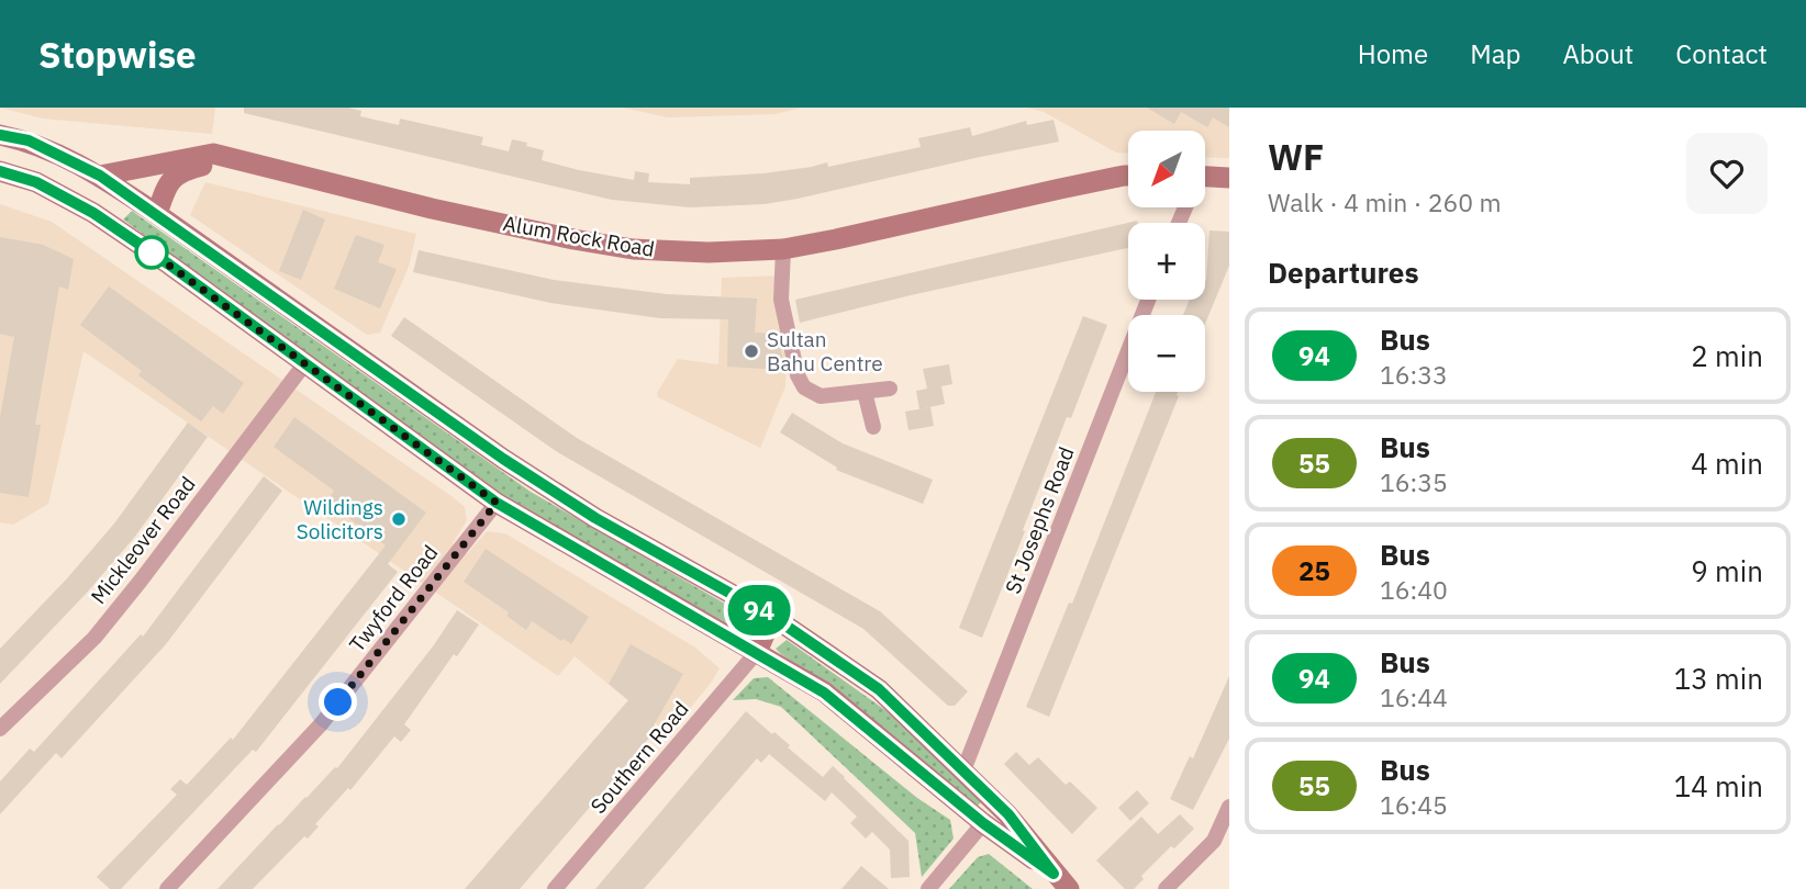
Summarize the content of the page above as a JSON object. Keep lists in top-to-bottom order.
{
  "streets": {
    "main road": ["Alum Rock Road"],
    "street": [
      "St Josephs Road",
      "Mickleover Road",
      "Twyford Road",
      "Southern Road"
    ]
  },
  "places": ["Sultan Bahu Centre", "Wildings Solicitors"],
  "lines": ["bus line 94"],
  "north": "bottom left",
  "page": {
    "header": "Stopwise",
    "nav": [
      "Home",
      "Map",
      "About",
      "Contact"
    ],
    "on_map": "94",
    "heading": [
      ["WF", "Walk · 4 min · 260 m"],
      "Departures"
    ],
    "map_buttons": ["+", "−"],
    "list": [
      {
        "mark": "94",
        "name": "Bus",
        "note": "16:33",
        "value": "2 min"
      },
      {
        "mark": "55",
        "name": "Bus",
        "note": "16:35",
        "value": "4 min"
      },
      {
        "mark": "25",
        "name": "Bus",
        "note": "16:40",
        "value": "9 min"
      },
      {
        "mark": "94",
        "name": "Bus",
        "note": "16:44",
        "value": "13 min"
      },
      {
        "mark": "55",
        "name": "Bus",
        "note": "16:45",
        "value": "14 min"
      }
    ]
  }
}
